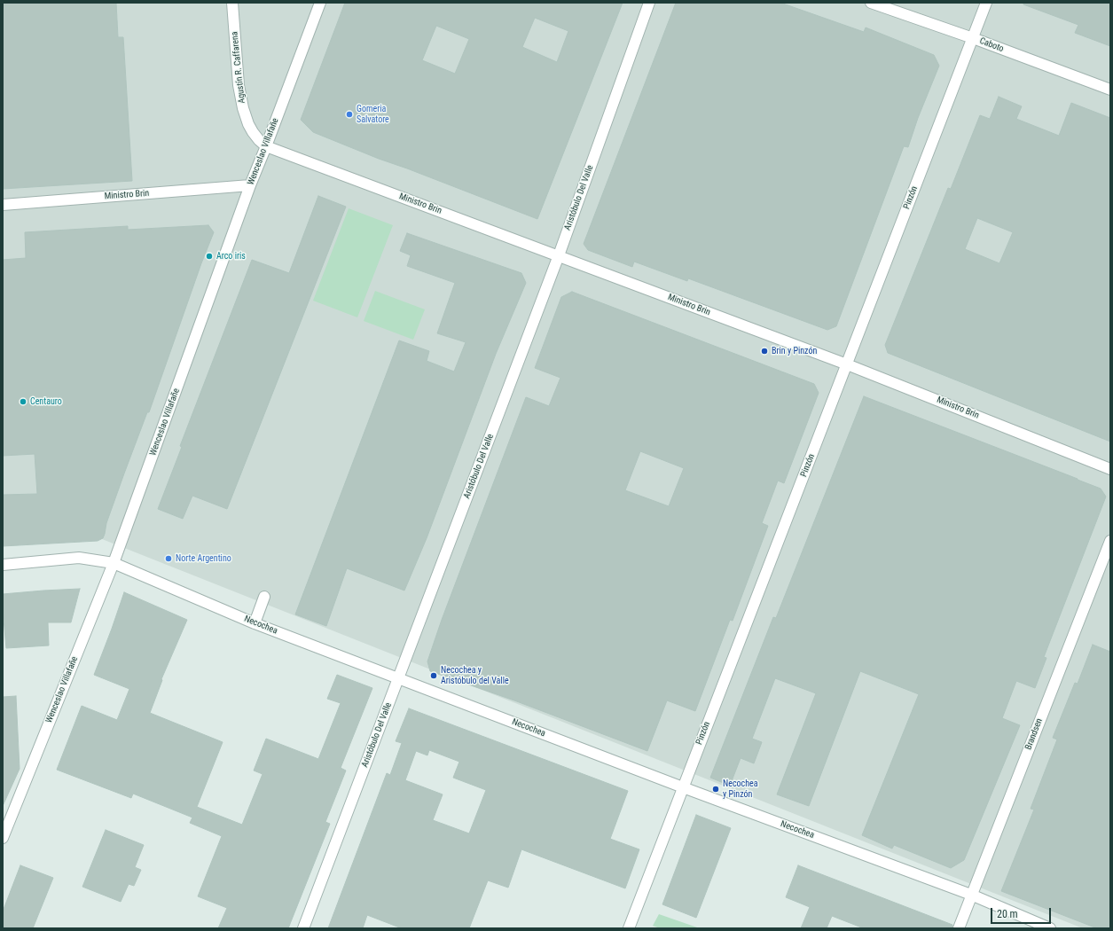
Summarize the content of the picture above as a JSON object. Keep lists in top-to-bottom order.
{
  "streets": {
    "street": [
      "Caboto",
      "Agustín R. Caffarena",
      "Wenceslao Villafañe",
      "Ministro Brin",
      "Aristóbulo Del Valle",
      "Pinzón",
      "Necochea",
      "Brandsen"
    ]
  },
  "crossings": [
    ["Caboto", "Pinzón"],
    ["Agustín R. Caffarena", "Wenceslao Villafañe"],
    ["Agustín R. Caffarena", "Ministro Brin"],
    ["Wenceslao Villafañe", "Ministro Brin"],
    ["Wenceslao Villafañe", "Necochea"],
    ["Ministro Brin", "Aristóbulo Del Valle"],
    ["Ministro Brin", "Pinzón"],
    ["Aristóbulo Del Valle", "Necochea"],
    ["Pinzón", "Necochea"],
    ["Necochea", "Brandsen"]
  ],
  "places": [
    "Gomeria Salvatore",
    "Arco iris",
    "Brin y Pinzón",
    "Centauro",
    "Norte Argentino",
    "Necochea y Aristóbulo del Valle",
    "Necochea y Pinzón"
  ],
  "scale_bar": "20 m"
}
